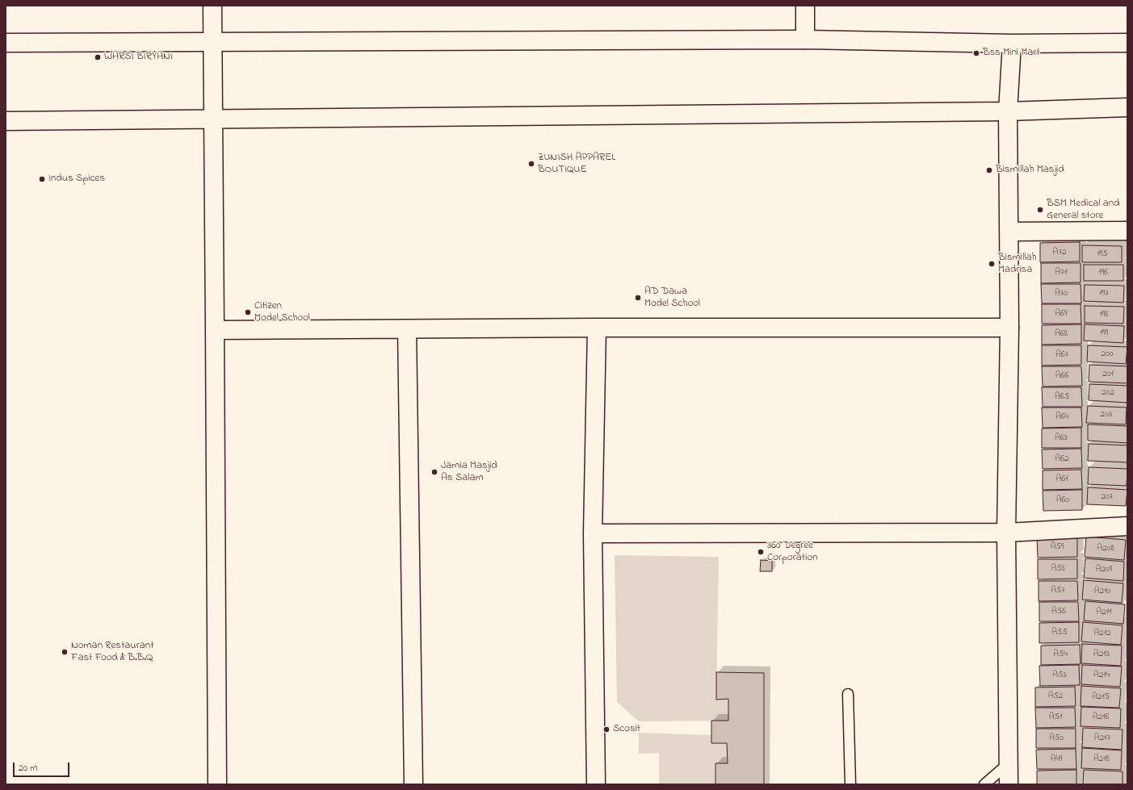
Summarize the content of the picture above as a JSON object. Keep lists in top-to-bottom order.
{
  "places": [
    "Bss Mini Mart",
    "WARSI BIRYANI",
    "ZUNISH APPAREL BOUTIQUE",
    "Bismillah Masjid",
    "Indus Spices",
    "BSM Medical and General store",
    "Bismillah Madrisa",
    "AD Dawa Model School",
    "Citizen Model School",
    "Jamia Masjid As Salam",
    "360 Degree Corporation",
    "Noman Restaurant Fast Food & B.B.Q",
    "Scosit"
  ],
  "house_numbers": [
    "A72",
    "195",
    "A71",
    "196",
    "A70",
    "197",
    "A69",
    "198",
    "199",
    "A68",
    "200",
    "A67",
    "201",
    "A66",
    "202",
    "A65",
    "203",
    "A64",
    "A63",
    "A62",
    "A61",
    "207",
    "A60",
    "A59",
    "A208",
    "A58",
    "A209",
    "A57",
    "A210",
    "A56",
    "A211",
    "A55",
    "A212",
    "A54",
    "A213",
    "A53",
    "A214",
    "A52",
    "A215",
    "A51",
    "A216",
    "A50",
    "A217",
    "A49",
    "A218"
  ],
  "scale_bar": "20 m"
}
